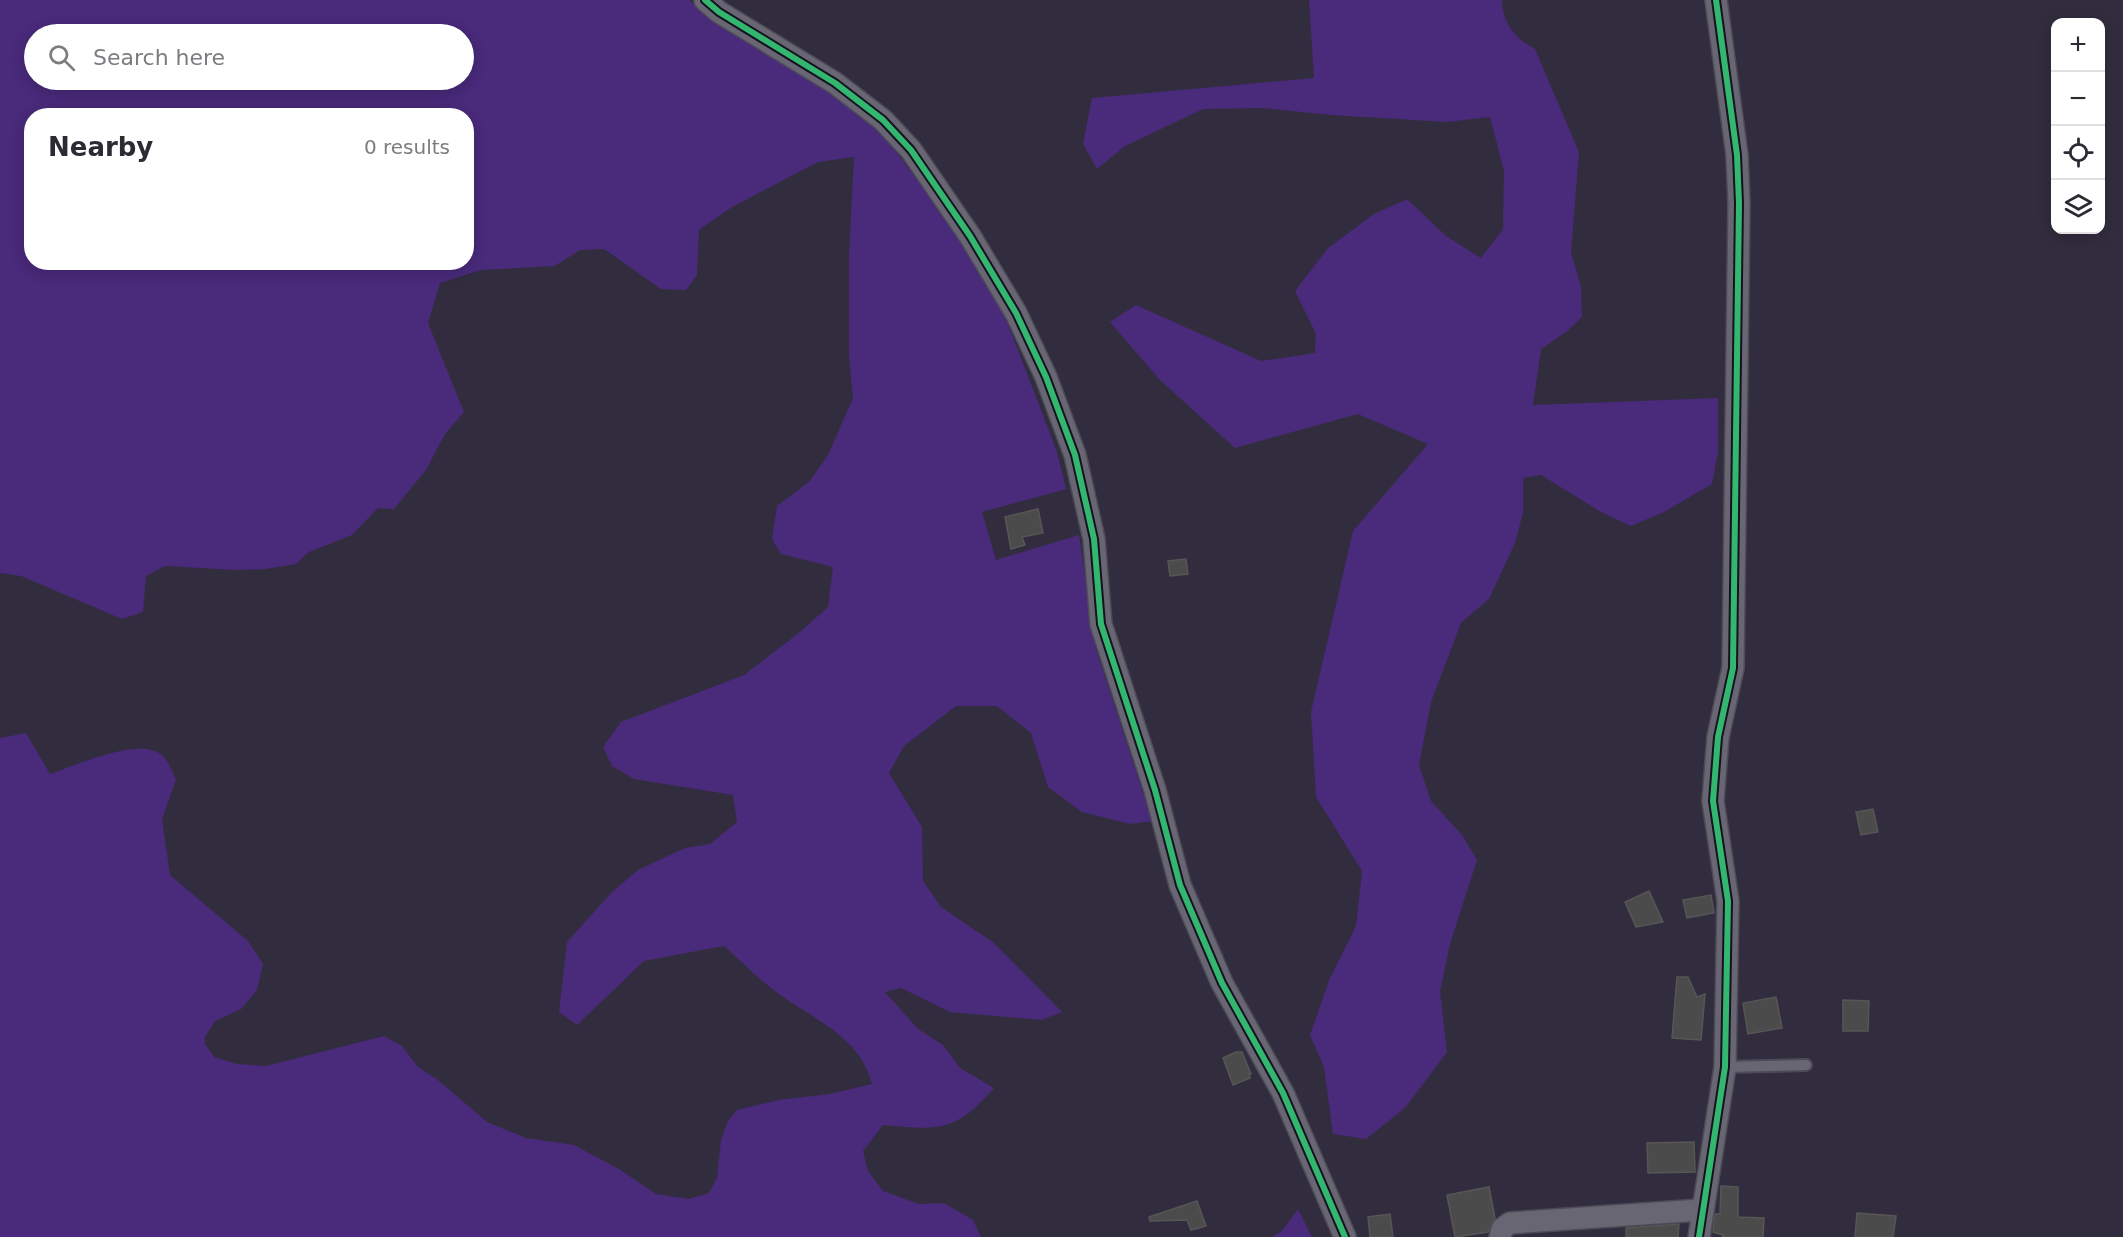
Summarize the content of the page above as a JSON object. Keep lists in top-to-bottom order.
{
  "page": {
    "map_buttons": ["+", "−"],
    "search": "Search here",
    "heading": ["Nearby", "0 results"]
  }
}
